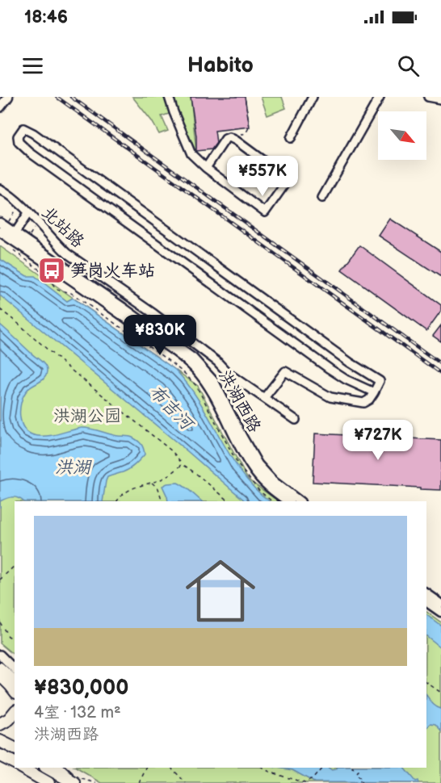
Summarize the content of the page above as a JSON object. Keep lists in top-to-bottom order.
{
  "streets": {
    "main road": ["洪湖西路"],
    "street": ["北站路"]
  },
  "water": ["布吉河", "洪湖"],
  "parks": ["洪湖公园"],
  "places": {
    "bus stop": ["笋岗火车站"]
  },
  "north": "bottom right",
  "page": {
    "status": "18:46",
    "header": "Habito",
    "price": ["¥557K", "¥830K", "¥727K"],
    "list": [
      {
        "name": "¥830,000",
        "note": "4室 · 132 m² · 洪湖西路"
      }
    ]
  }
}
